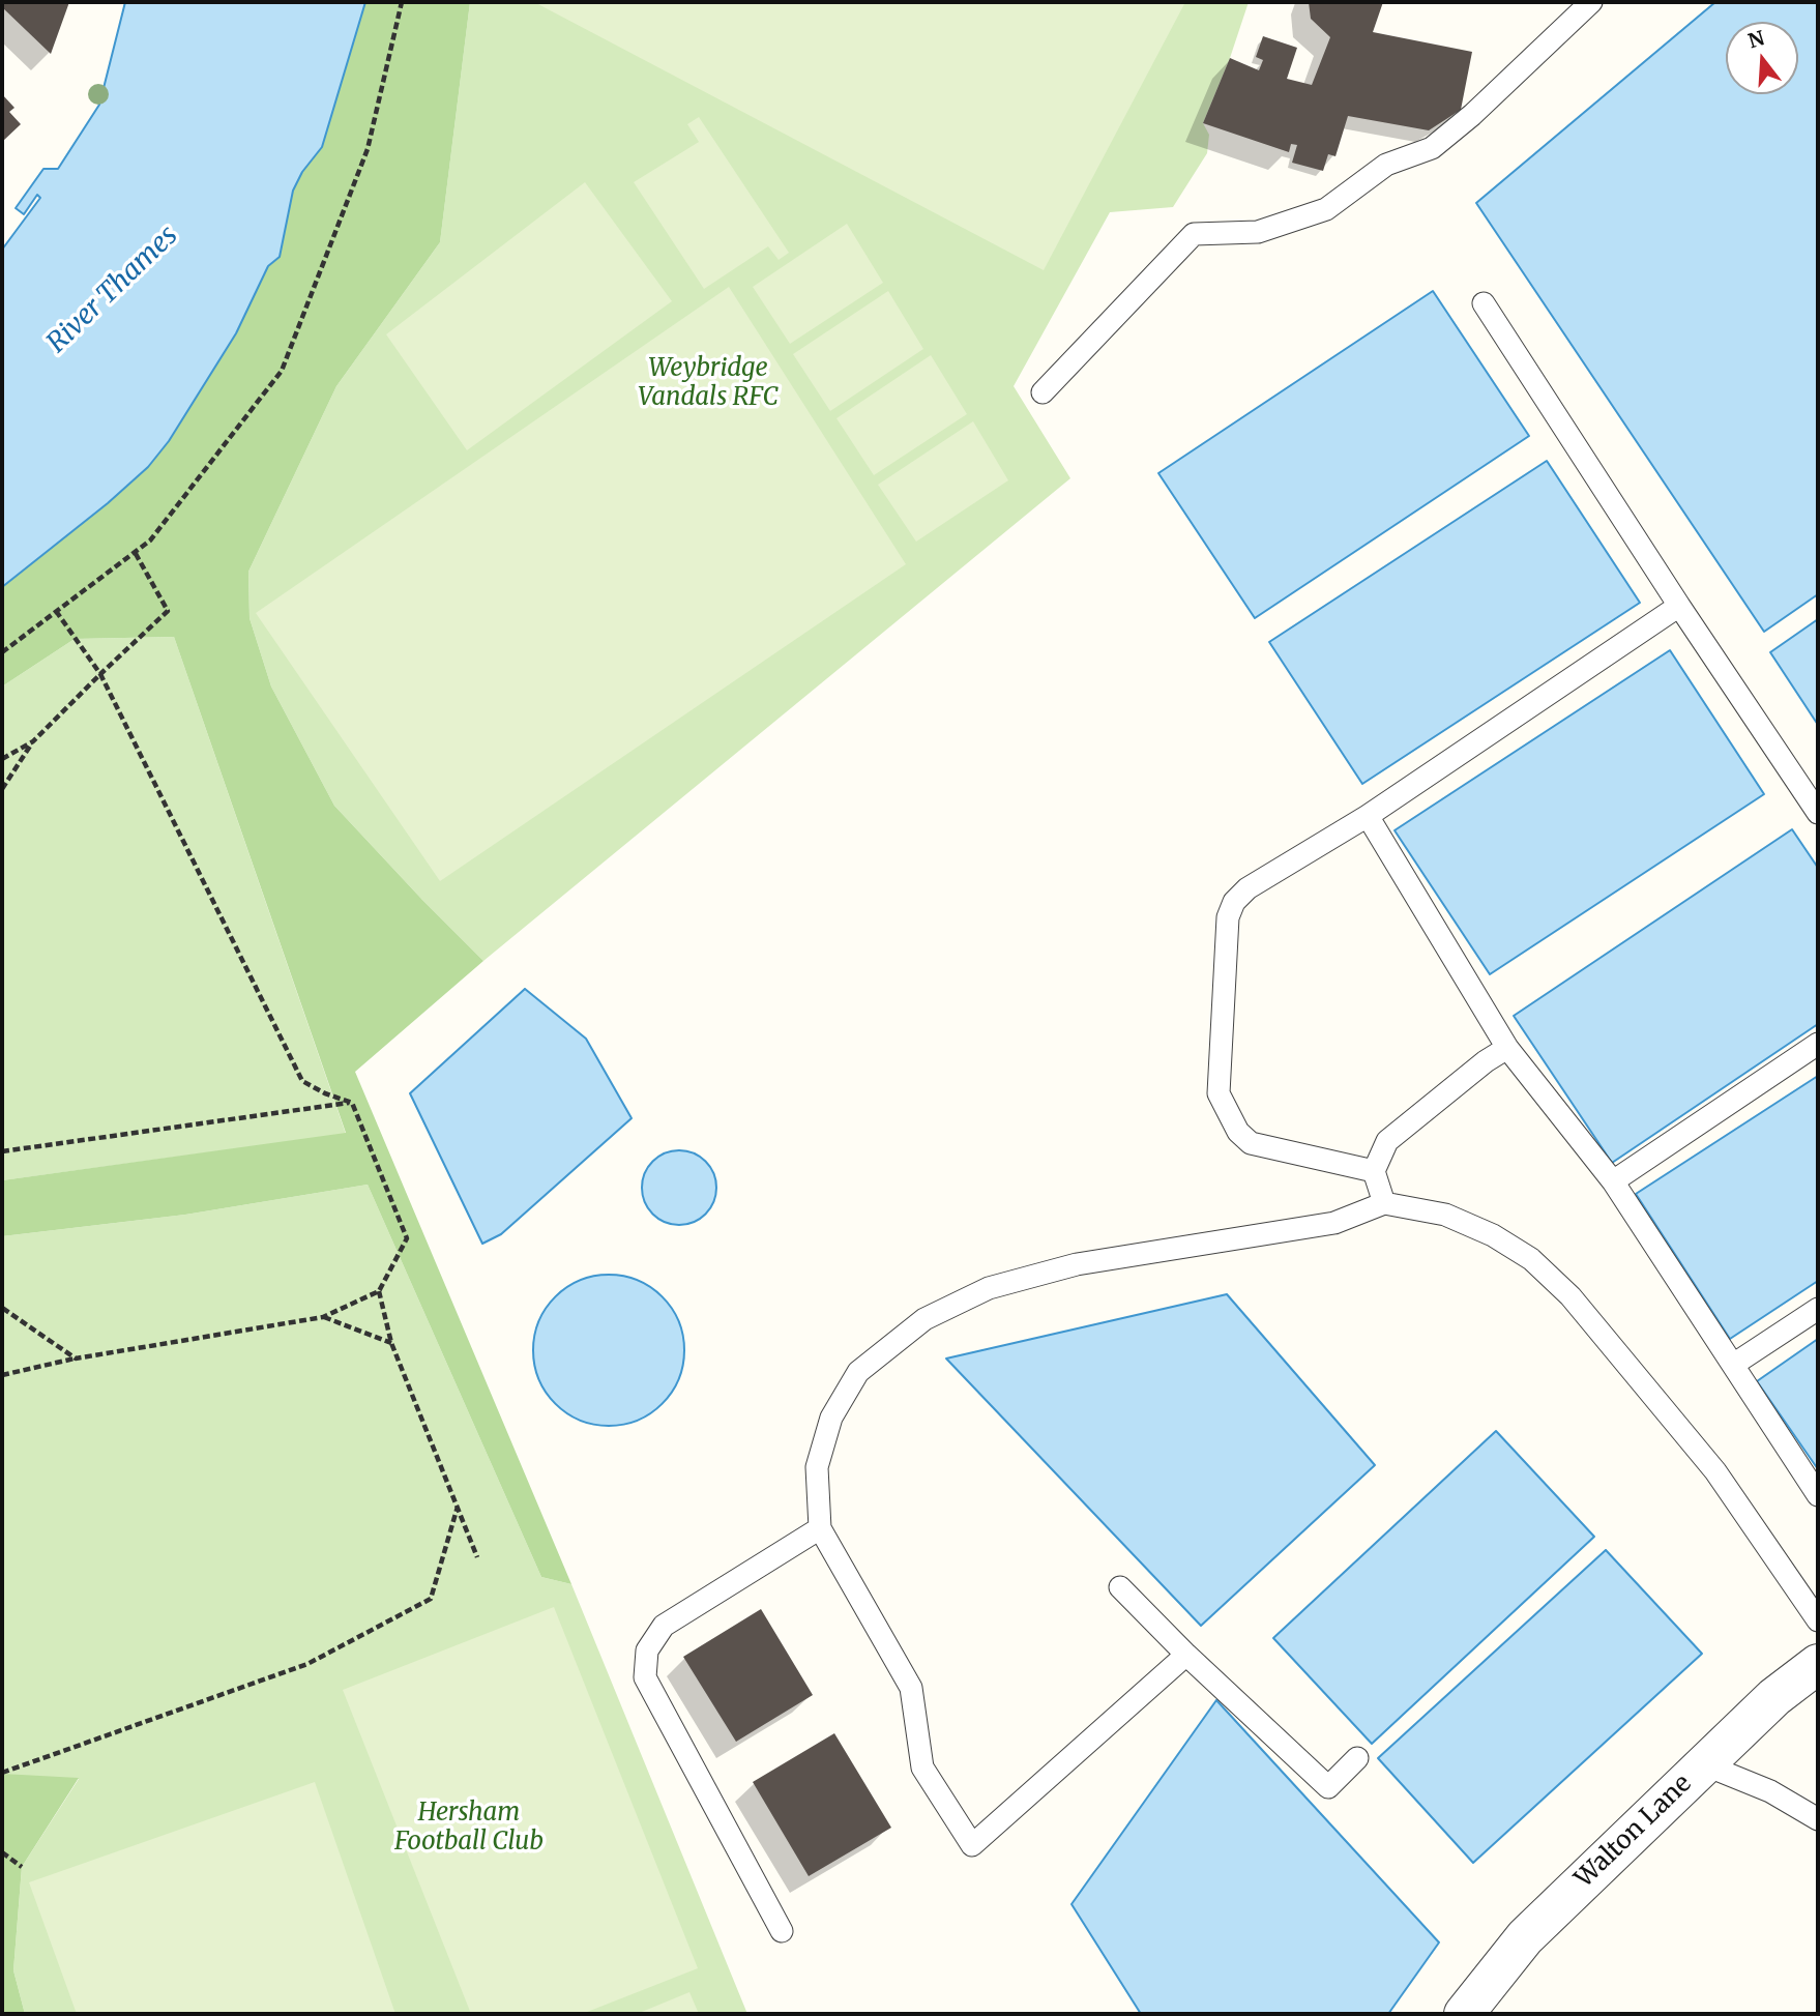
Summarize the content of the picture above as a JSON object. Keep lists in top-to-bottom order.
{
  "streets": {
    "street": ["Walton Lane"]
  },
  "water": ["River Thames"],
  "parks": ["Weybridge Vandals RFC", "Hersham Football Club"],
  "north": "top"
}
